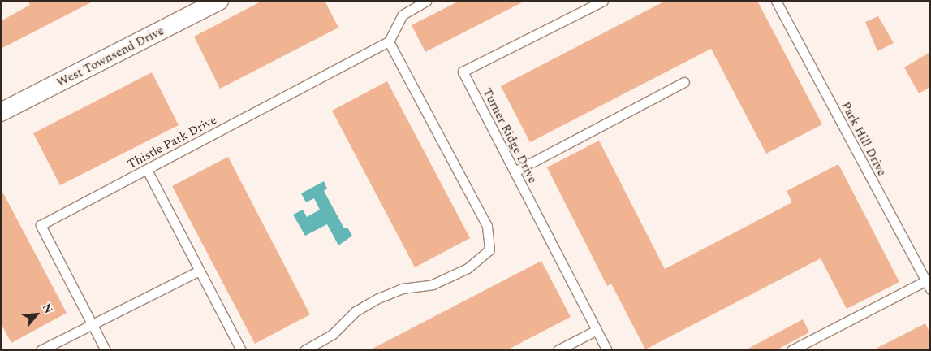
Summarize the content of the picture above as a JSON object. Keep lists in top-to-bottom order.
{
  "streets": {
    "street": ["West Townsend Drive"],
    "lane": ["Turner Ridge Drive", "Park Hill Drive", "Thistle Park Drive"]
  },
  "north": "top right"
}
